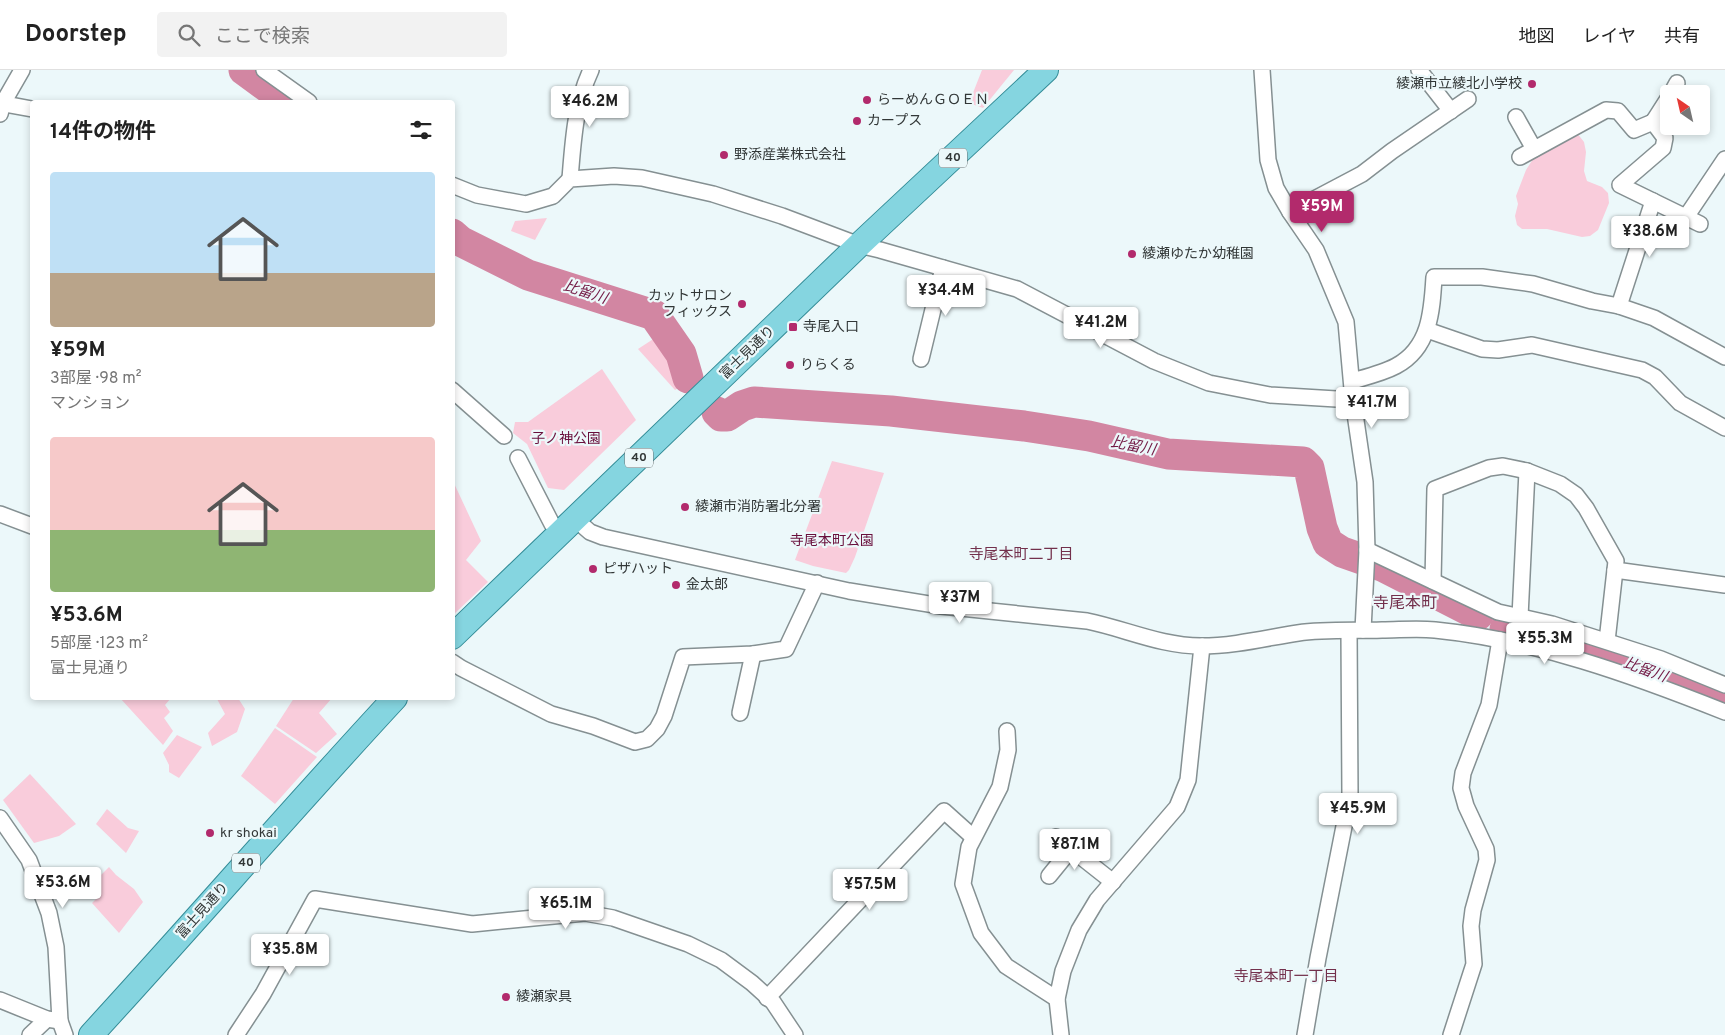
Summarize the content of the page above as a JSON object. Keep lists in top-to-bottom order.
{
  "streets": {
    "main road": ["40", "富士見通り"]
  },
  "districts": ["寺尾本町二丁目", "寺尾本町", "寺尾本町一丁目"],
  "water": ["比留川"],
  "parks": ["子ノ神公園", "寺尾本町公園"],
  "places": {
    "other": [
      "綾瀬市立綾北小学校",
      "らーめんＧＯＥＮ",
      "カープス",
      "野添産業株式会社",
      "綾瀬ゆたか幼稚園",
      "カットサロン フィックス",
      "りらくる",
      "綾瀬市消防署北分署",
      "ピザハット",
      "金太郎",
      "kr shokai",
      "綾瀬家具"
    ],
    "transit": ["寺尾入口"]
  },
  "north": "top left",
  "page": {
    "header": "Doorstep",
    "search": "ここで検索",
    "nav": ["地図", "レイヤ", "共有"],
    "price": [
      "¥46.2M",
      "¥59M",
      "¥38.6M",
      "¥34.4M",
      "¥41.2M",
      "¥41.7M",
      "¥37M",
      "¥55.3M",
      "¥45.9M",
      "¥87.1M",
      "¥53.6M",
      "¥57.5M",
      "¥65.1M",
      "¥35.8M"
    ],
    "heading": "14件の物件",
    "list": [
      {
        "name": "¥59M",
        "note": "3部屋 · 98 m² · マンション"
      },
      {
        "name": "¥53.6M",
        "note": "5部屋 · 123 m² · 富士見通り"
      }
    ]
  }
}
